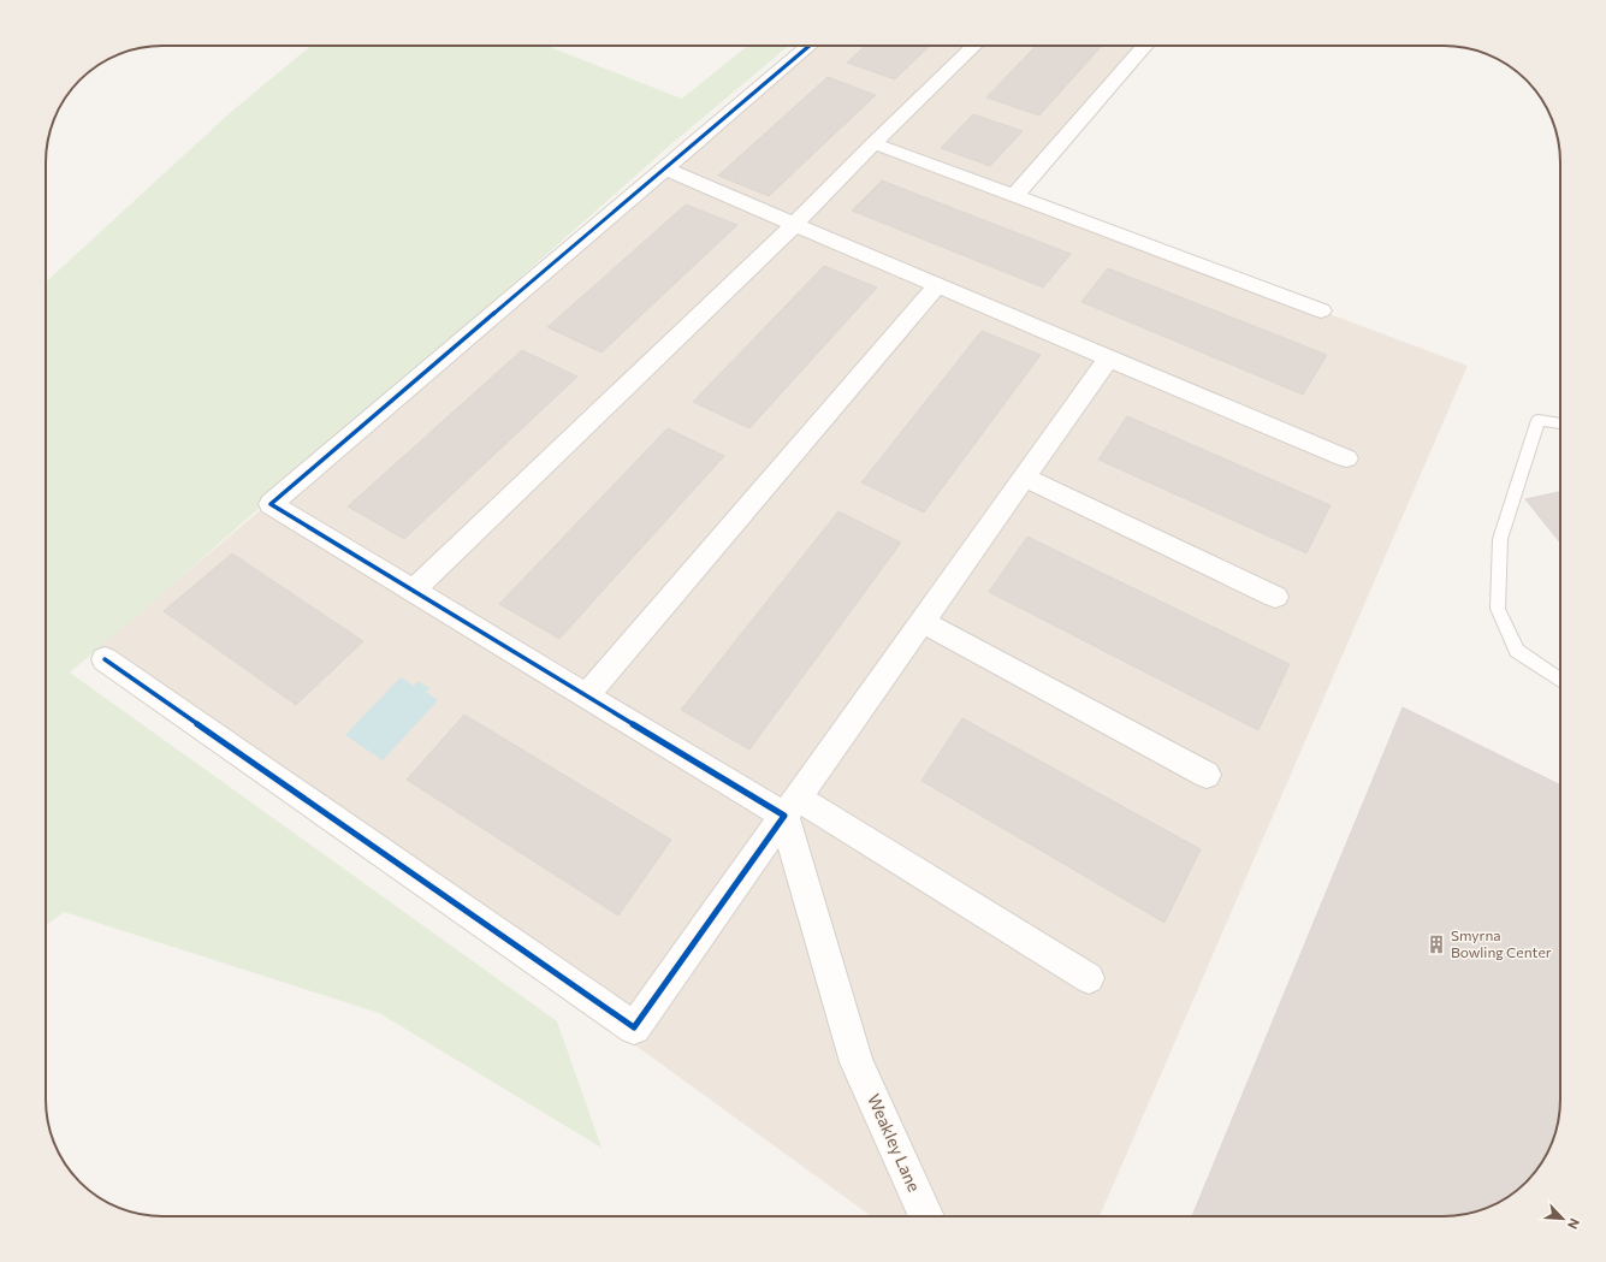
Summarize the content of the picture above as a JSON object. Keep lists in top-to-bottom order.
{
  "streets": {
    "street": ["Weakley Lane"]
  },
  "places": {
    "building": ["Smyrna Bowling Center"]
  },
  "north": "bottom right"
}
